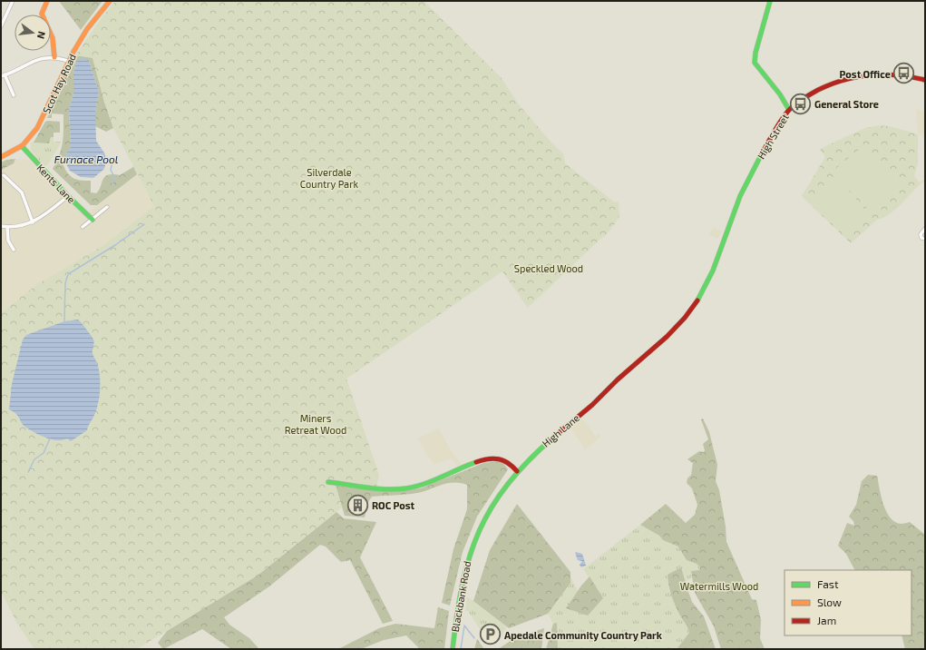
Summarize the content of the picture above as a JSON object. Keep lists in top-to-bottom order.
{
  "streets": {
    "main road": [
      "Scot Hay Road",
      "High Street",
      "Kents Lane",
      "High Lane",
      "Blackbank Road"
    ]
  },
  "crossings": [
    ["Scot Hay Road", "Kents Lane"],
    ["High Street", "High Lane"],
    ["High Lane", "Blackbank Road"]
  ],
  "water": ["Furnace Pool"],
  "parks": [
    "Silverdale Country Park",
    "Speckled Wood",
    "Miners Retreat Wood",
    "Watermills Wood"
  ],
  "places": {
    "bus stop": ["Post Office", "General Store"],
    "building": ["ROC Post"],
    "parking": ["Apedale Community Country Park"]
  },
  "legend": ["Fast", "Slow", "Jam"],
  "north": "right"
}
